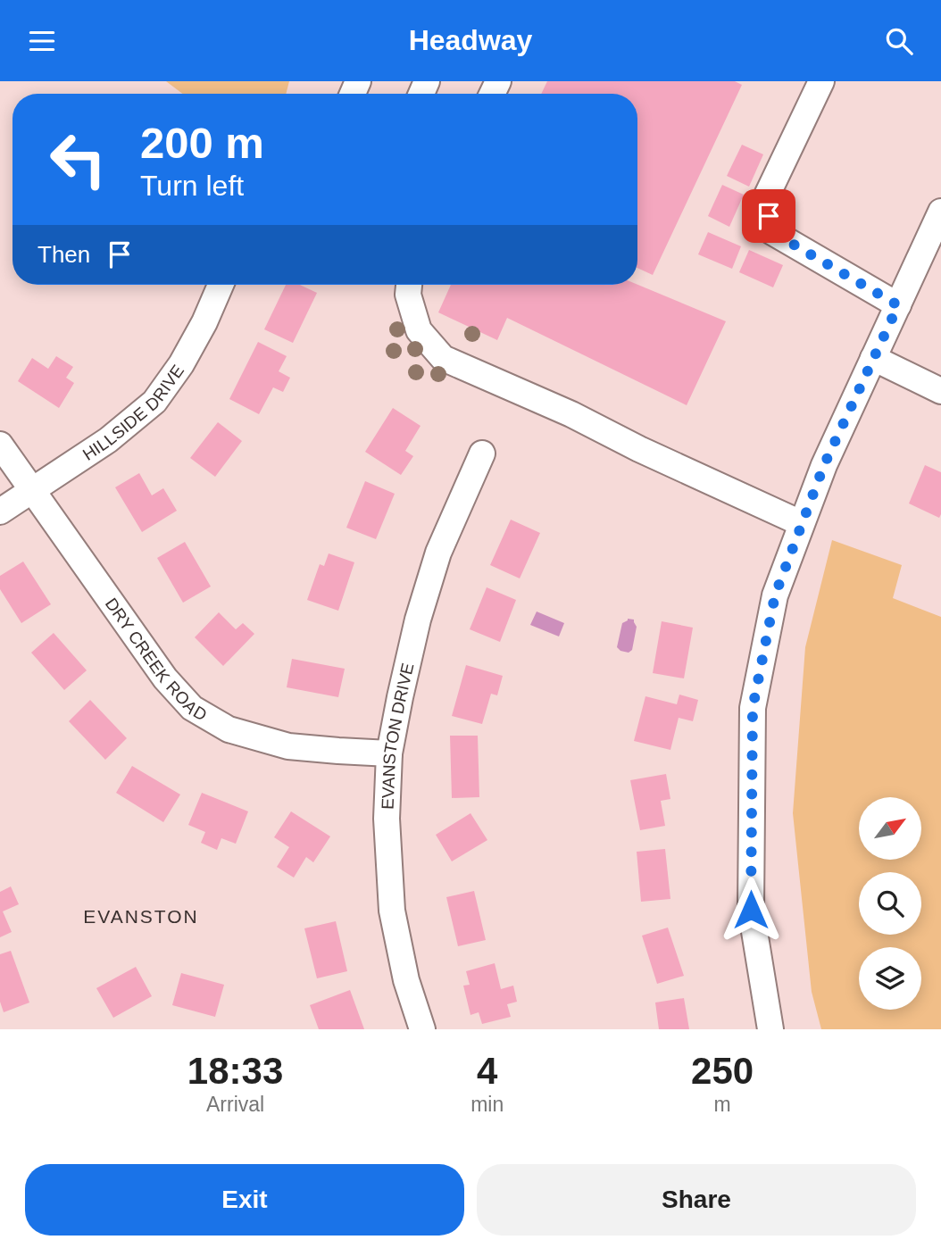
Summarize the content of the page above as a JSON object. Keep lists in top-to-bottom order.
{
  "streets": {
    "street": ["HILLSIDE DRIVE", "DRY CREEK ROAD", "EVANSTON DRIVE"]
  },
  "crossings": [
    ["HILLSIDE DRIVE", "DRY CREEK ROAD"],
    ["DRY CREEK ROAD", "EVANSTON DRIVE"]
  ],
  "districts": ["EVANSTON"],
  "north": "top right",
  "page": {
    "header": "Headway",
    "turn": ["200 m", "Turn left"],
    "then": "Then",
    "eta": [
      "18:33",
      "Arrival",
      "4",
      "min",
      "250",
      "m"
    ],
    "buttons": ["Exit", "Share"]
  }
}
